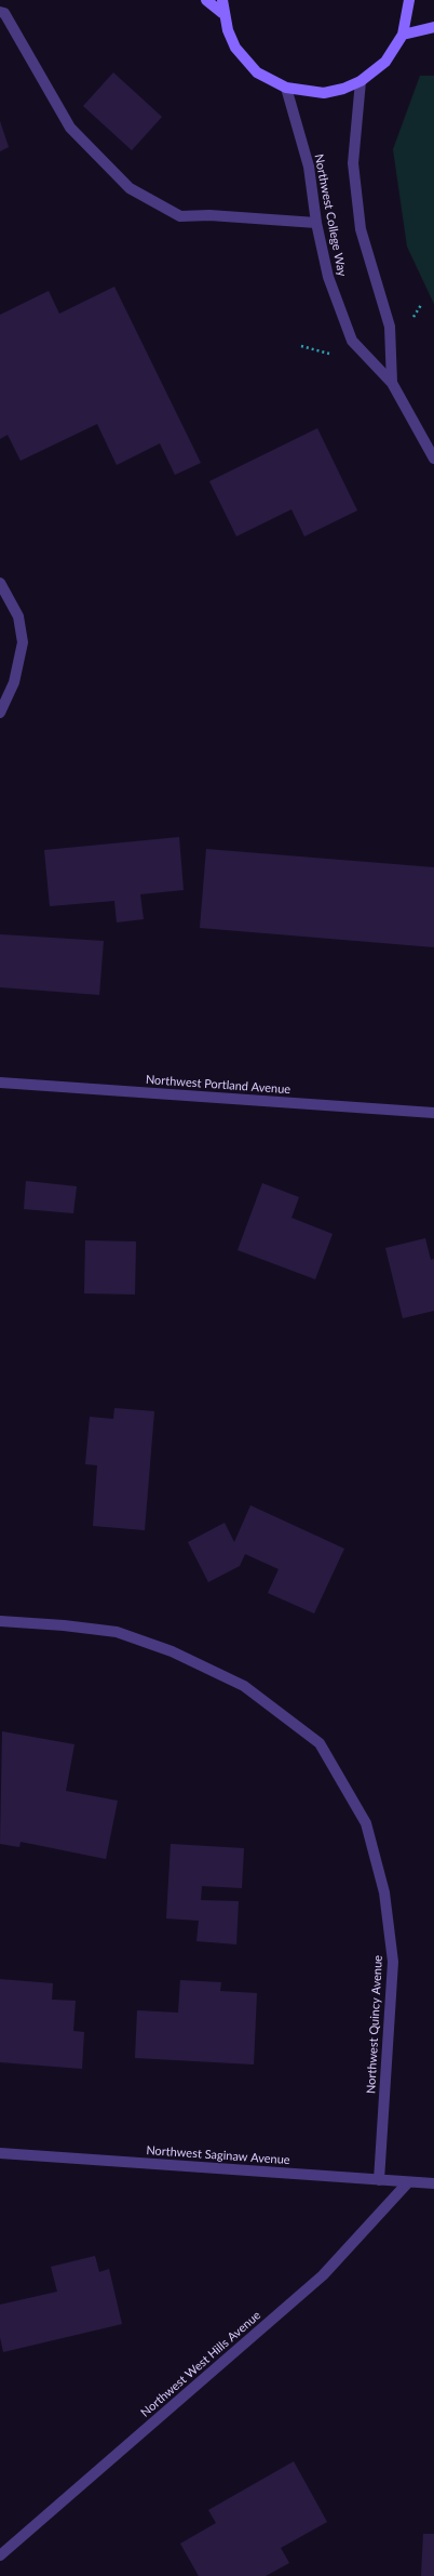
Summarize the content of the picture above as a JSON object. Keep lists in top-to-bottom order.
{
  "streets": {
    "street": [
      "Northwest College Way",
      "Northwest Portland Avenue",
      "Northwest Quincy Avenue",
      "Northwest Saginaw Avenue",
      "Northwest West Hills Avenue"
    ]
  },
  "crossings": [
    ["Northwest Quincy Avenue", "Northwest Saginaw Avenue"],
    ["Northwest Saginaw Avenue", "Northwest West Hills Avenue"]
  ]
}
